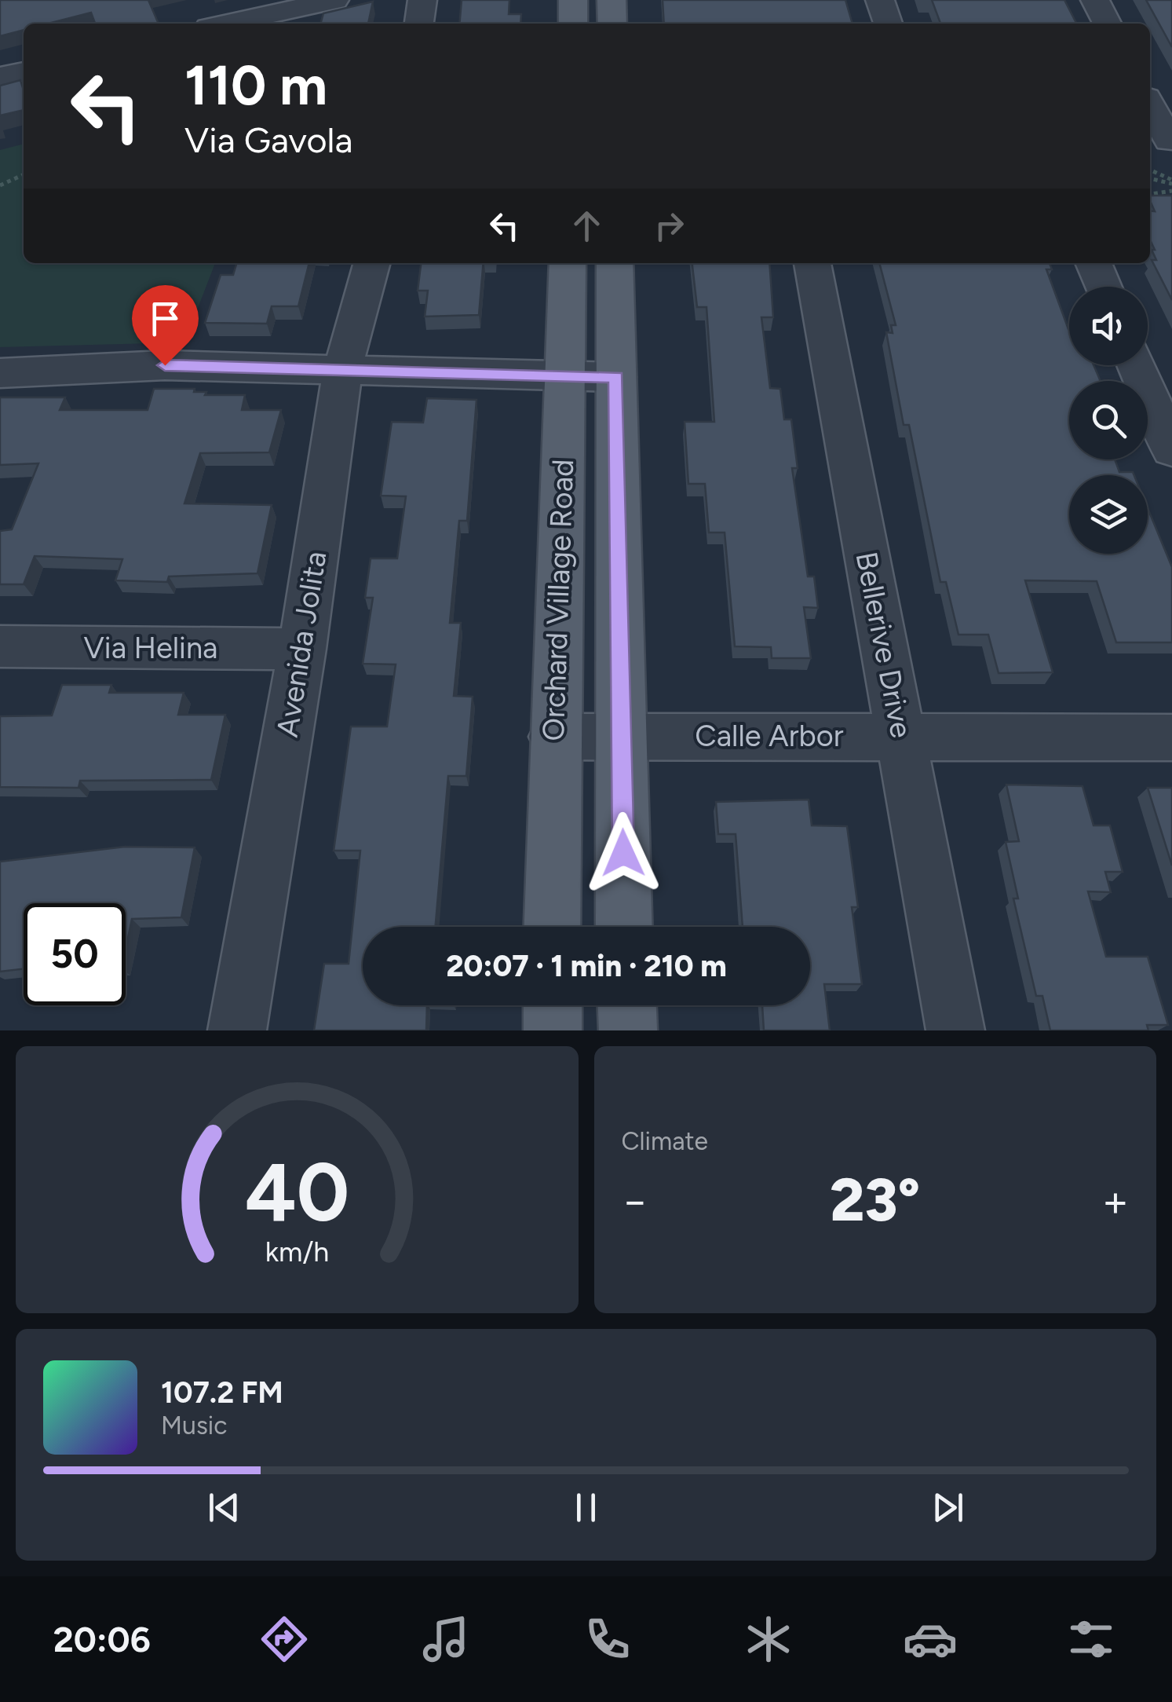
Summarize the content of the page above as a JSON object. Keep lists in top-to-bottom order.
{
  "streets": {
    "main road": ["Orchard Village Road"],
    "street": [
      "Avenida Jolita",
      "Bellerive Drive",
      "Via Helina",
      "Calle Arbor"
    ]
  },
  "crossings": [
    ["Orchard Village Road", "Calle Arbor"],
    ["Avenida Jolita", "Via Helina"],
    ["Bellerive Drive", "Calle Arbor"]
  ],
  "page": {
    "turn": ["110 m", "Via Gavola"],
    "limit": "50",
    "trip": "20:07 · 1 min · 210 m",
    "tile": "Climate",
    "heat": ["−", "23°", "+"],
    "song": ["107.2 FM", "Music"],
    "tabs": "20:06",
    "gauge": ["40", "km/h"]
  }
}
